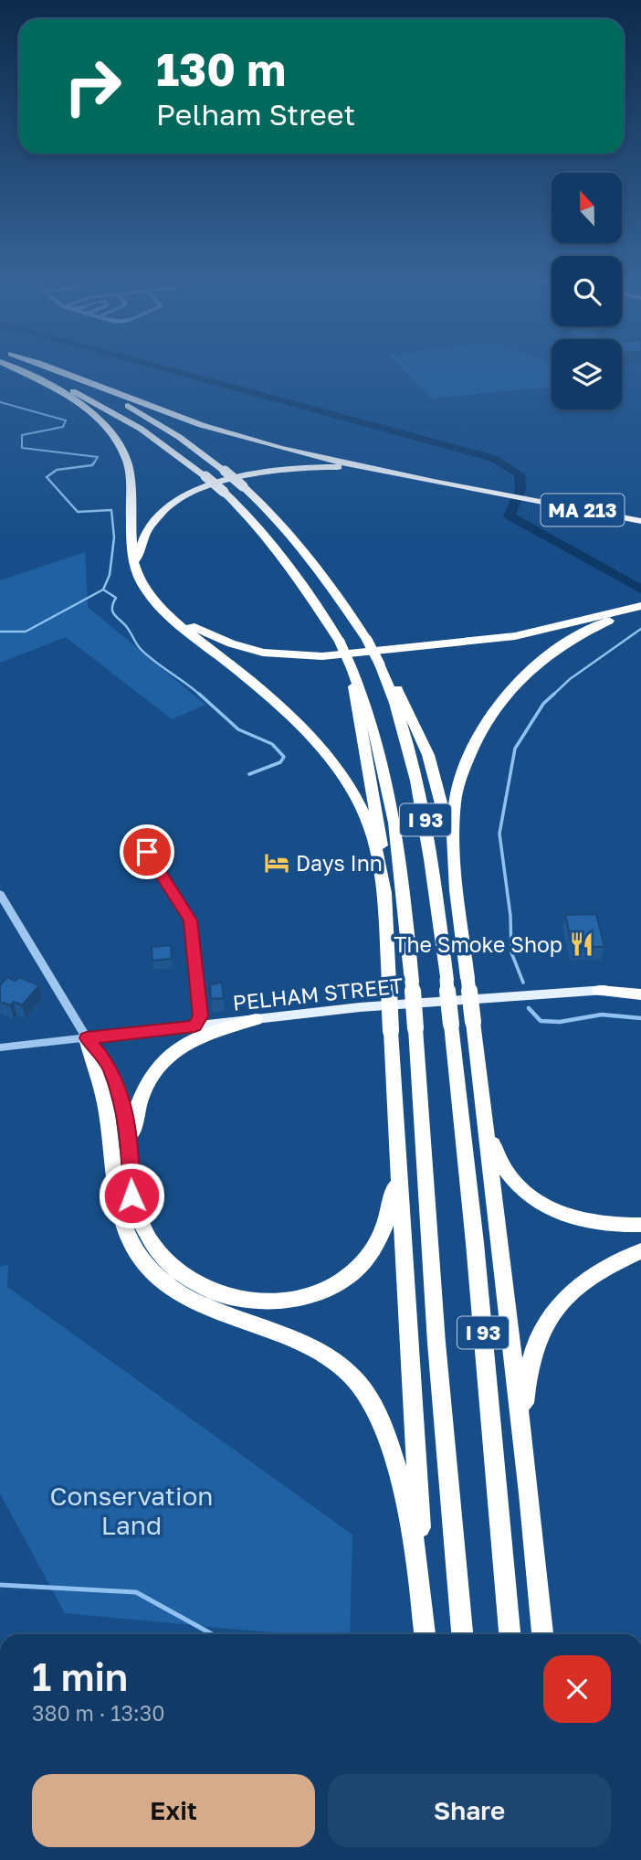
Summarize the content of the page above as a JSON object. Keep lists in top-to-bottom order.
{
  "streets": {
    "highway": ["MA 213", "I 93"],
    "main road": ["PELHAM STREET"]
  },
  "parks": ["Conservation Land"],
  "places": {
    "hotel": ["Days Inn"],
    "restaurant": ["The Smoke Shop"]
  },
  "north": "top",
  "page": {
    "turn": ["130 m", "Pelham Street"],
    "heading": ["1 min", "380 m · 13:30"],
    "buttons": ["Exit", "Share"]
  }
}
